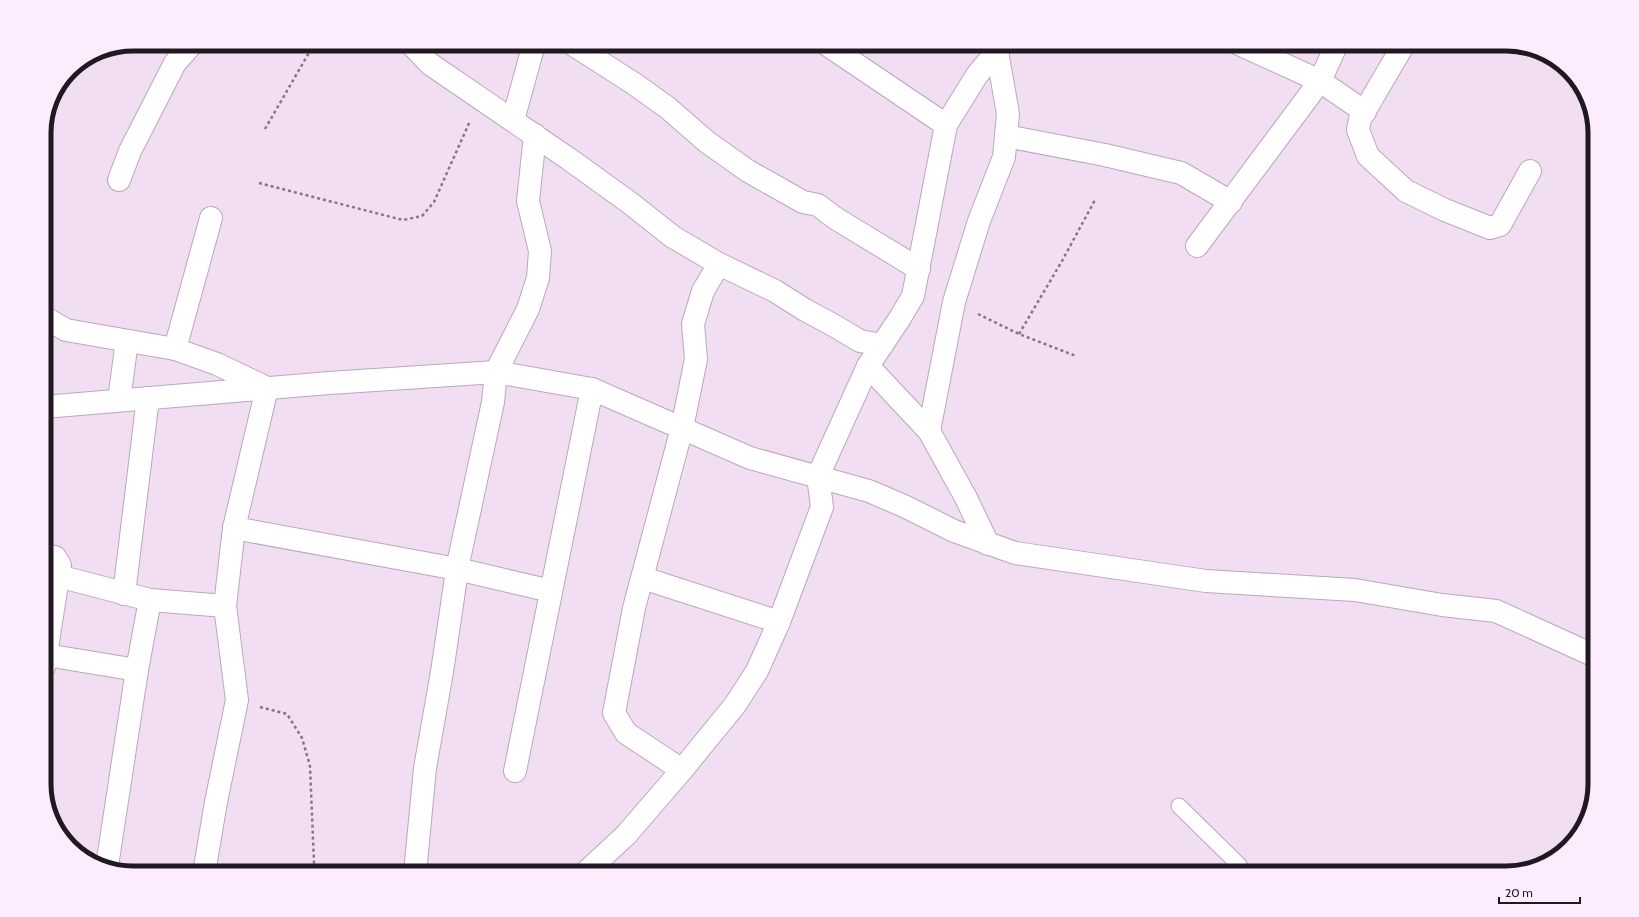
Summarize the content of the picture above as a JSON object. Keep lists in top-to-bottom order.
{
  "scale_bar": "20 m"
}
